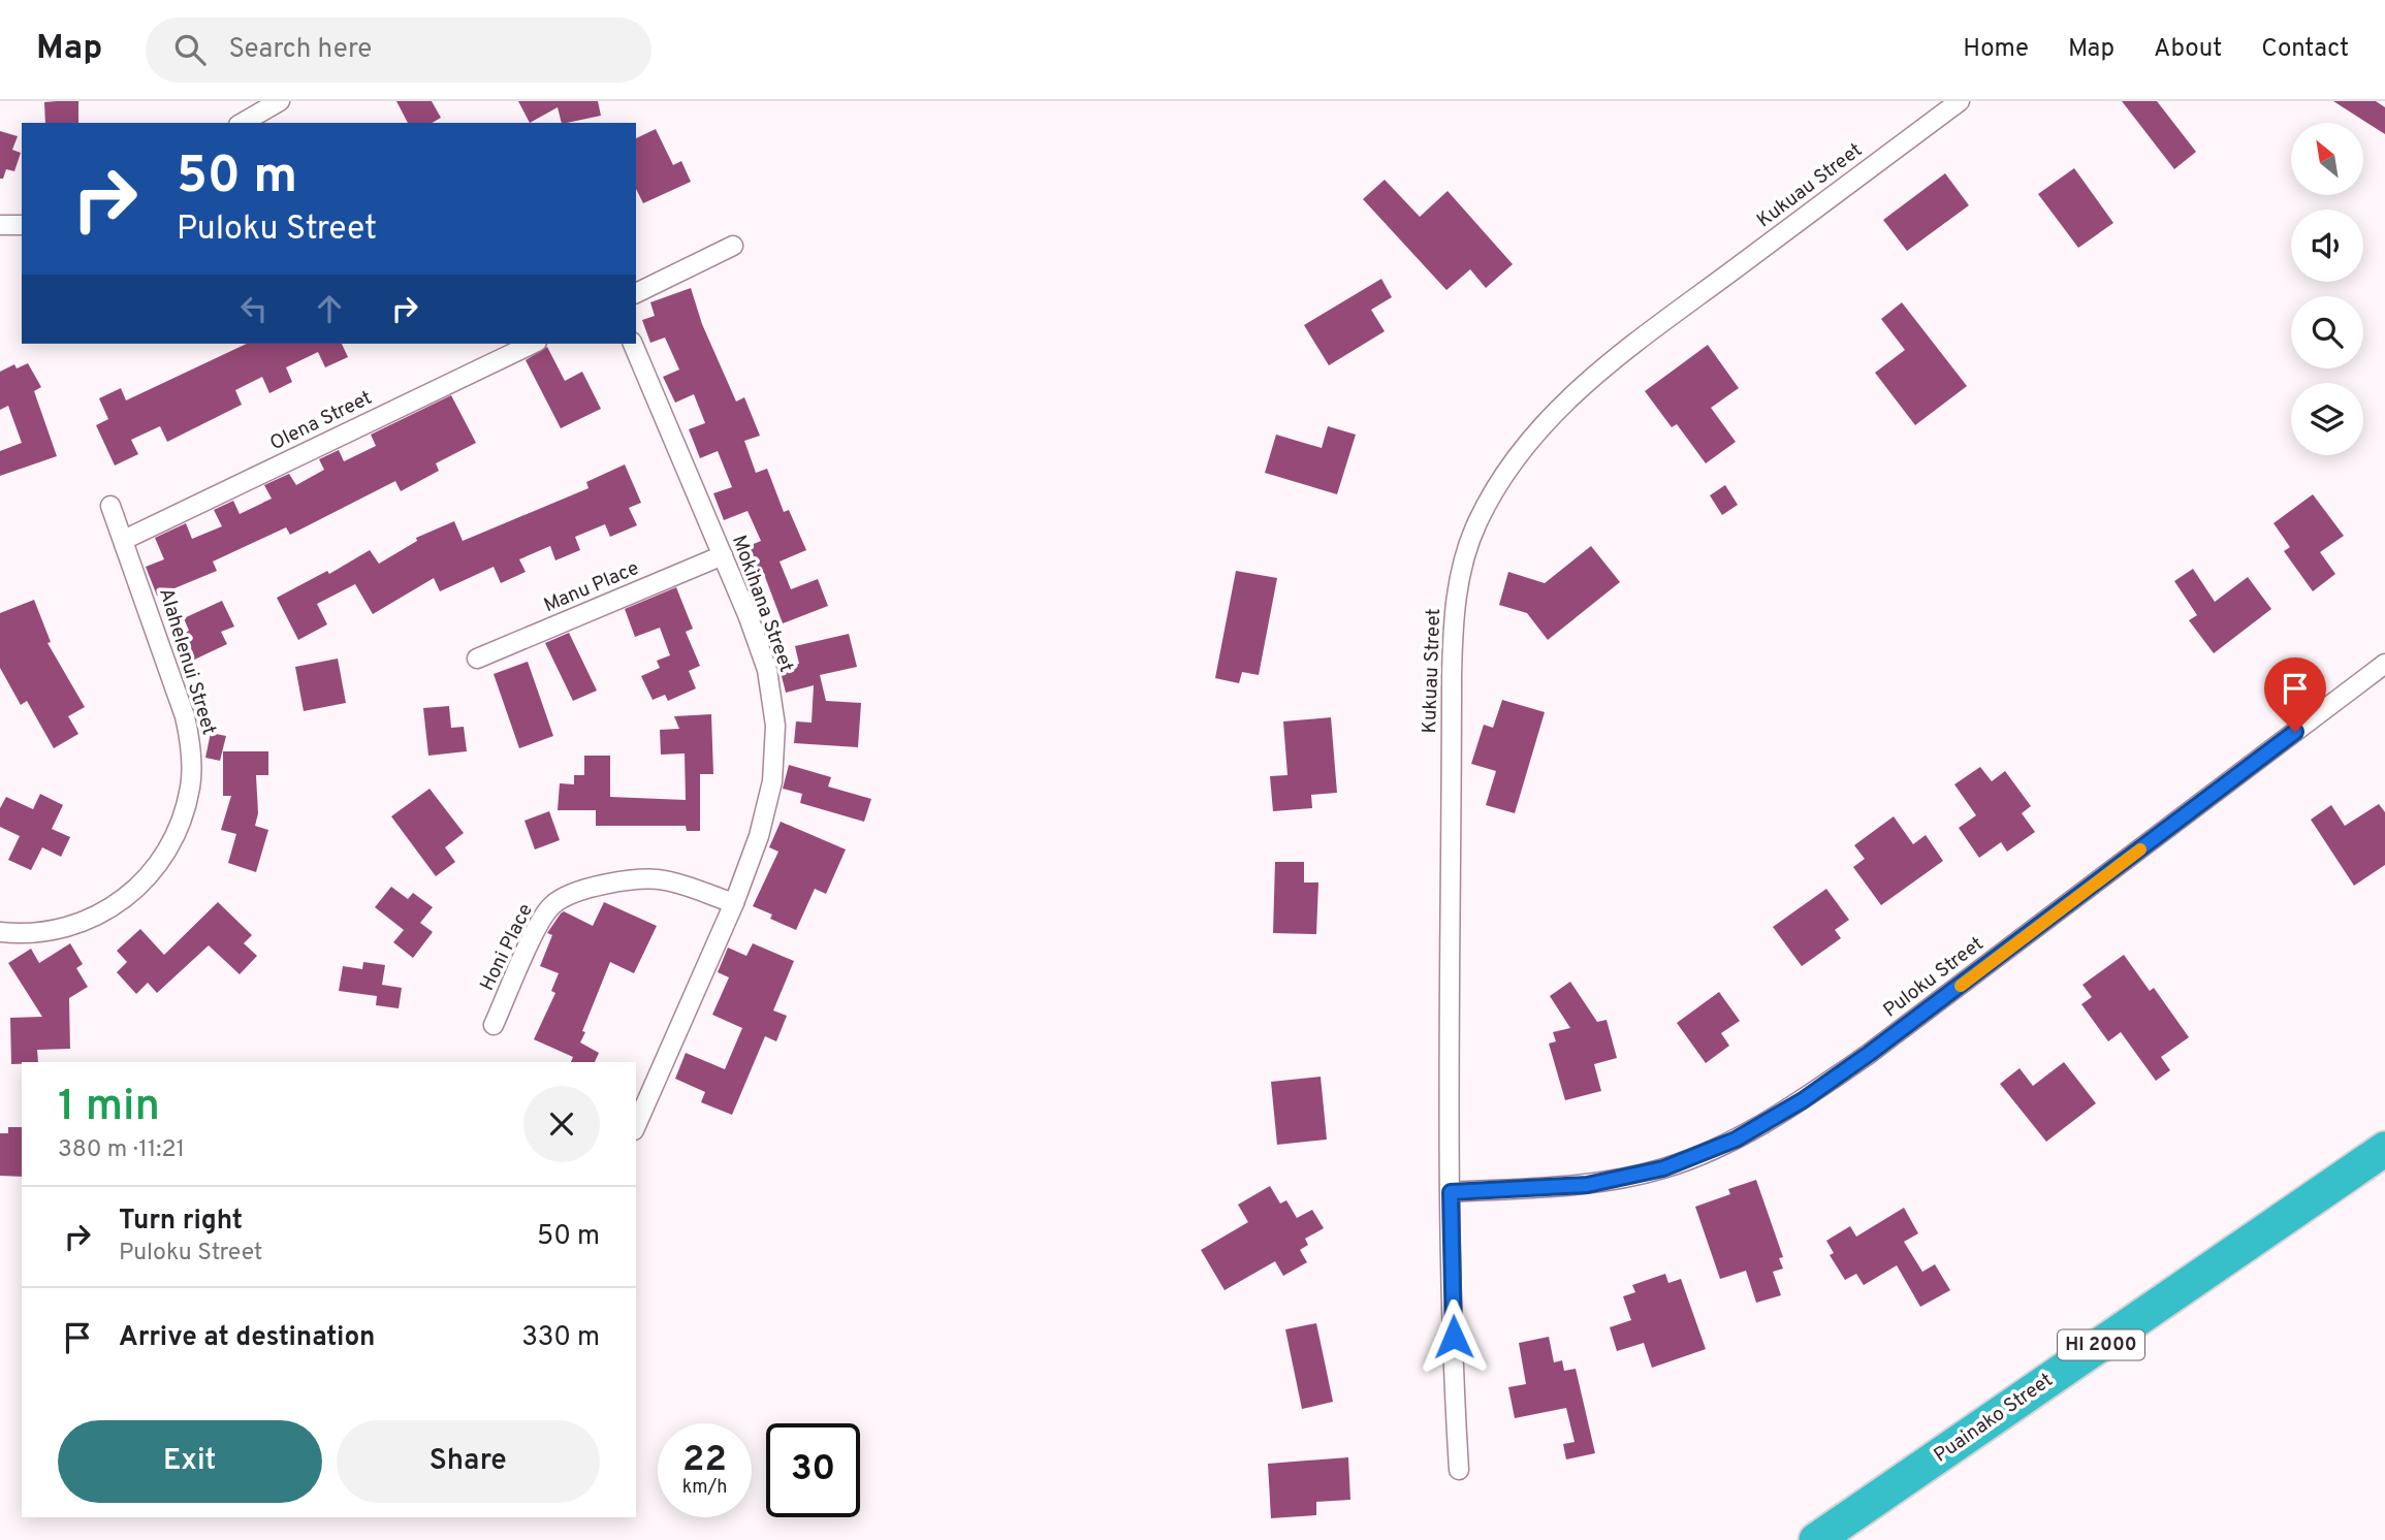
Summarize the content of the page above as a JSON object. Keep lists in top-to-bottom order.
{
  "streets": {
    "highway": ["HI 2000", "Puainako Street"],
    "street": [
      "Kukuau Street",
      "Olena Street",
      "Manu Place",
      "Mokihana Street",
      "Alahelenui Street",
      "Honi Place",
      "Puloku Street"
    ]
  },
  "crossings": [
    ["Kukuau Street", "Puloku Street"],
    ["Olena Street", "Alahelenui Street"],
    ["Manu Place", "Mokihana Street"],
    ["Mokihana Street", "Honi Place"]
  ],
  "north": "top left",
  "page": {
    "header": "Map",
    "search": "Search here",
    "nav": [
      "Home",
      "Map",
      "About",
      "Contact"
    ],
    "turn": ["50 m", "Puloku Street"],
    "heading": ["1 min", "380 m · 11:21"],
    "list": [
      {
        "name": "Turn right",
        "note": "Puloku Street",
        "value": "50 m"
      },
      {
        "name": "Arrive at destination",
        "value": "330 m"
      }
    ],
    "buttons": ["Exit", "Share"],
    "speed": "22 km/h",
    "limit": "30"
  }
}
